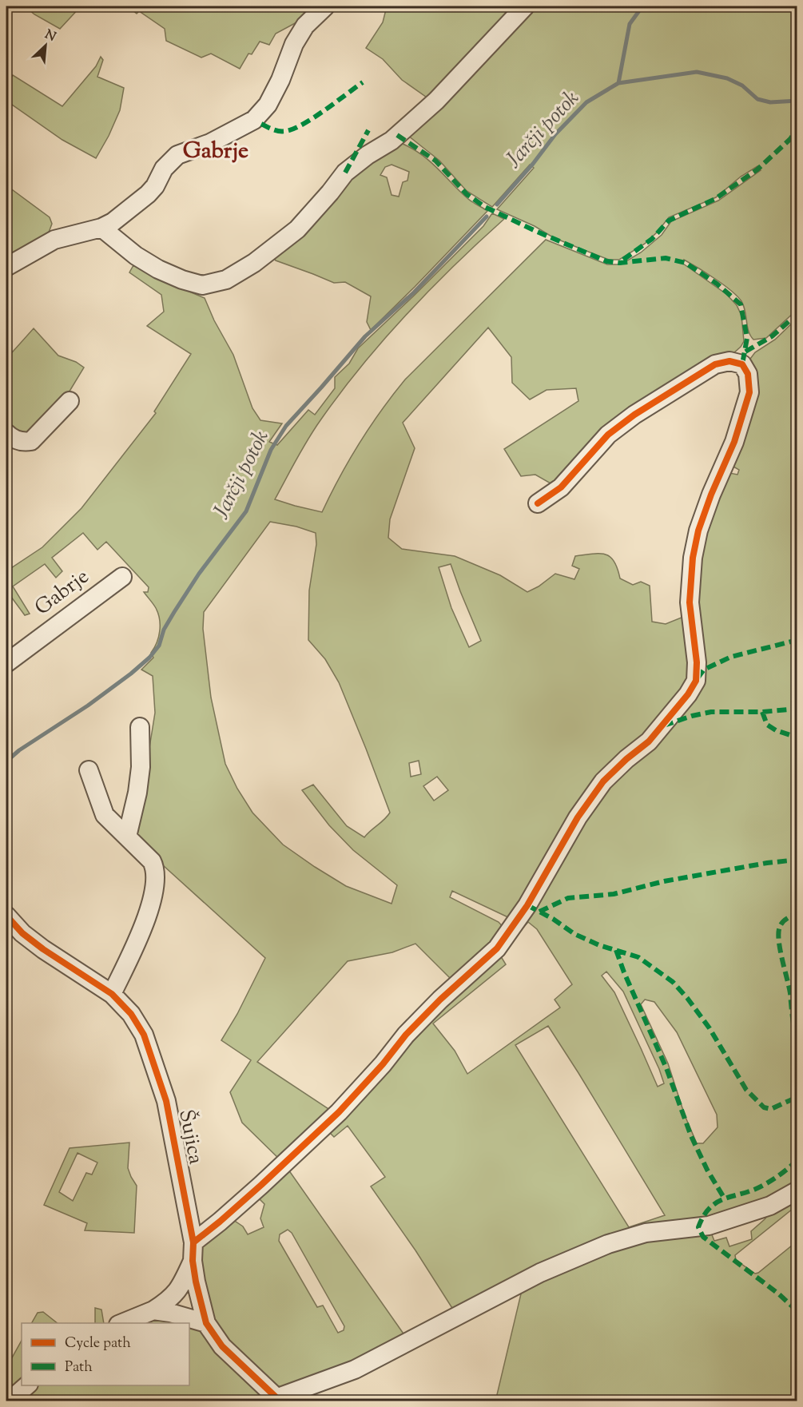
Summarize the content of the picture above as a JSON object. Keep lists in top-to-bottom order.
{
  "streets": {
    "street": ["Gabrje", "Šujica"]
  },
  "districts": ["Gabrje"],
  "water": ["Jarčji potok"],
  "legend": ["Cycle path", "Path"],
  "north": "top right"
}
